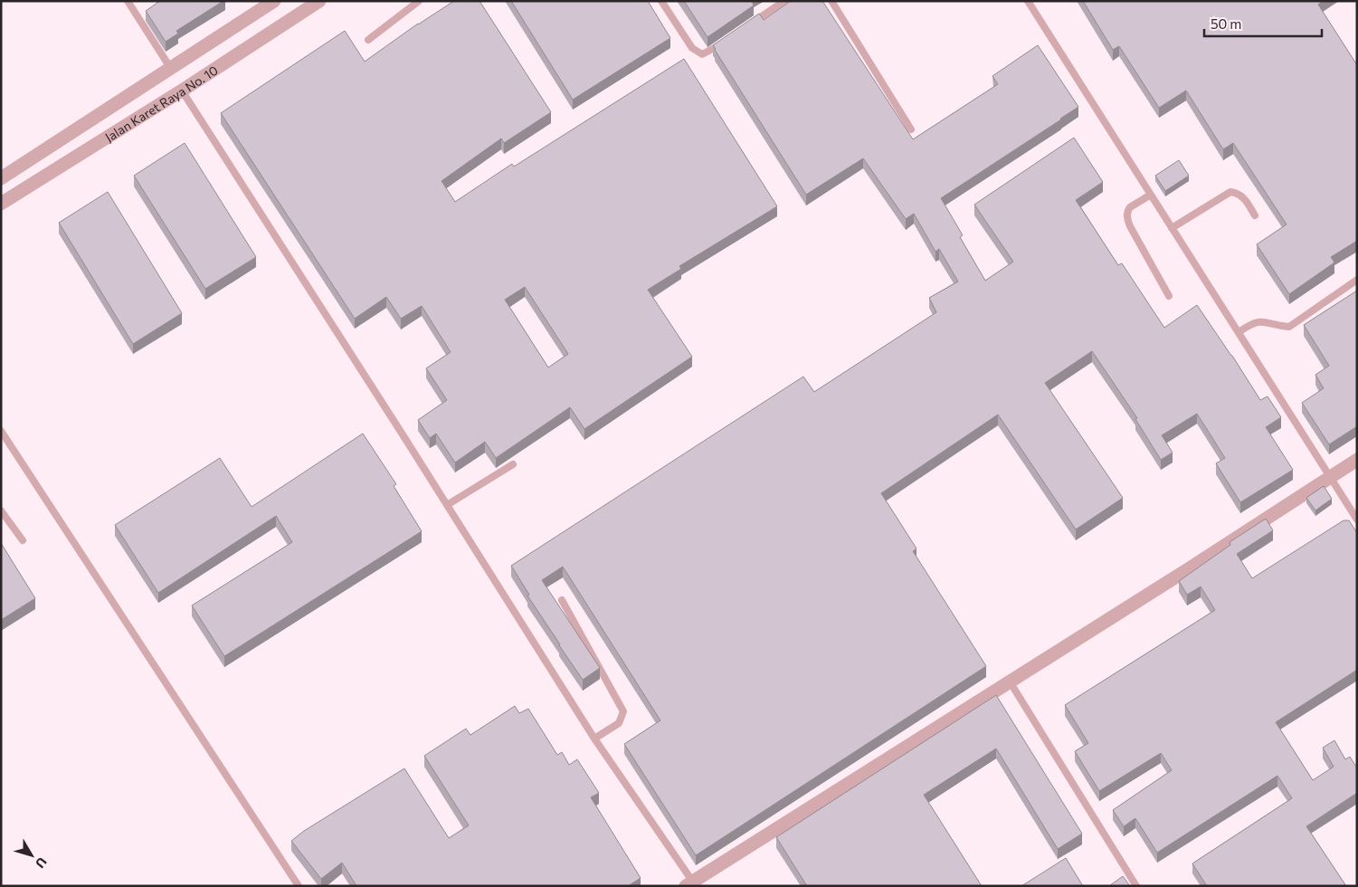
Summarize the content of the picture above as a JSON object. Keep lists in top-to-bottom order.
{
  "streets": {
    "street": ["Jalan Karet Raya No. 10"]
  },
  "scale_bar": "50 m",
  "north": "bottom right"
}
